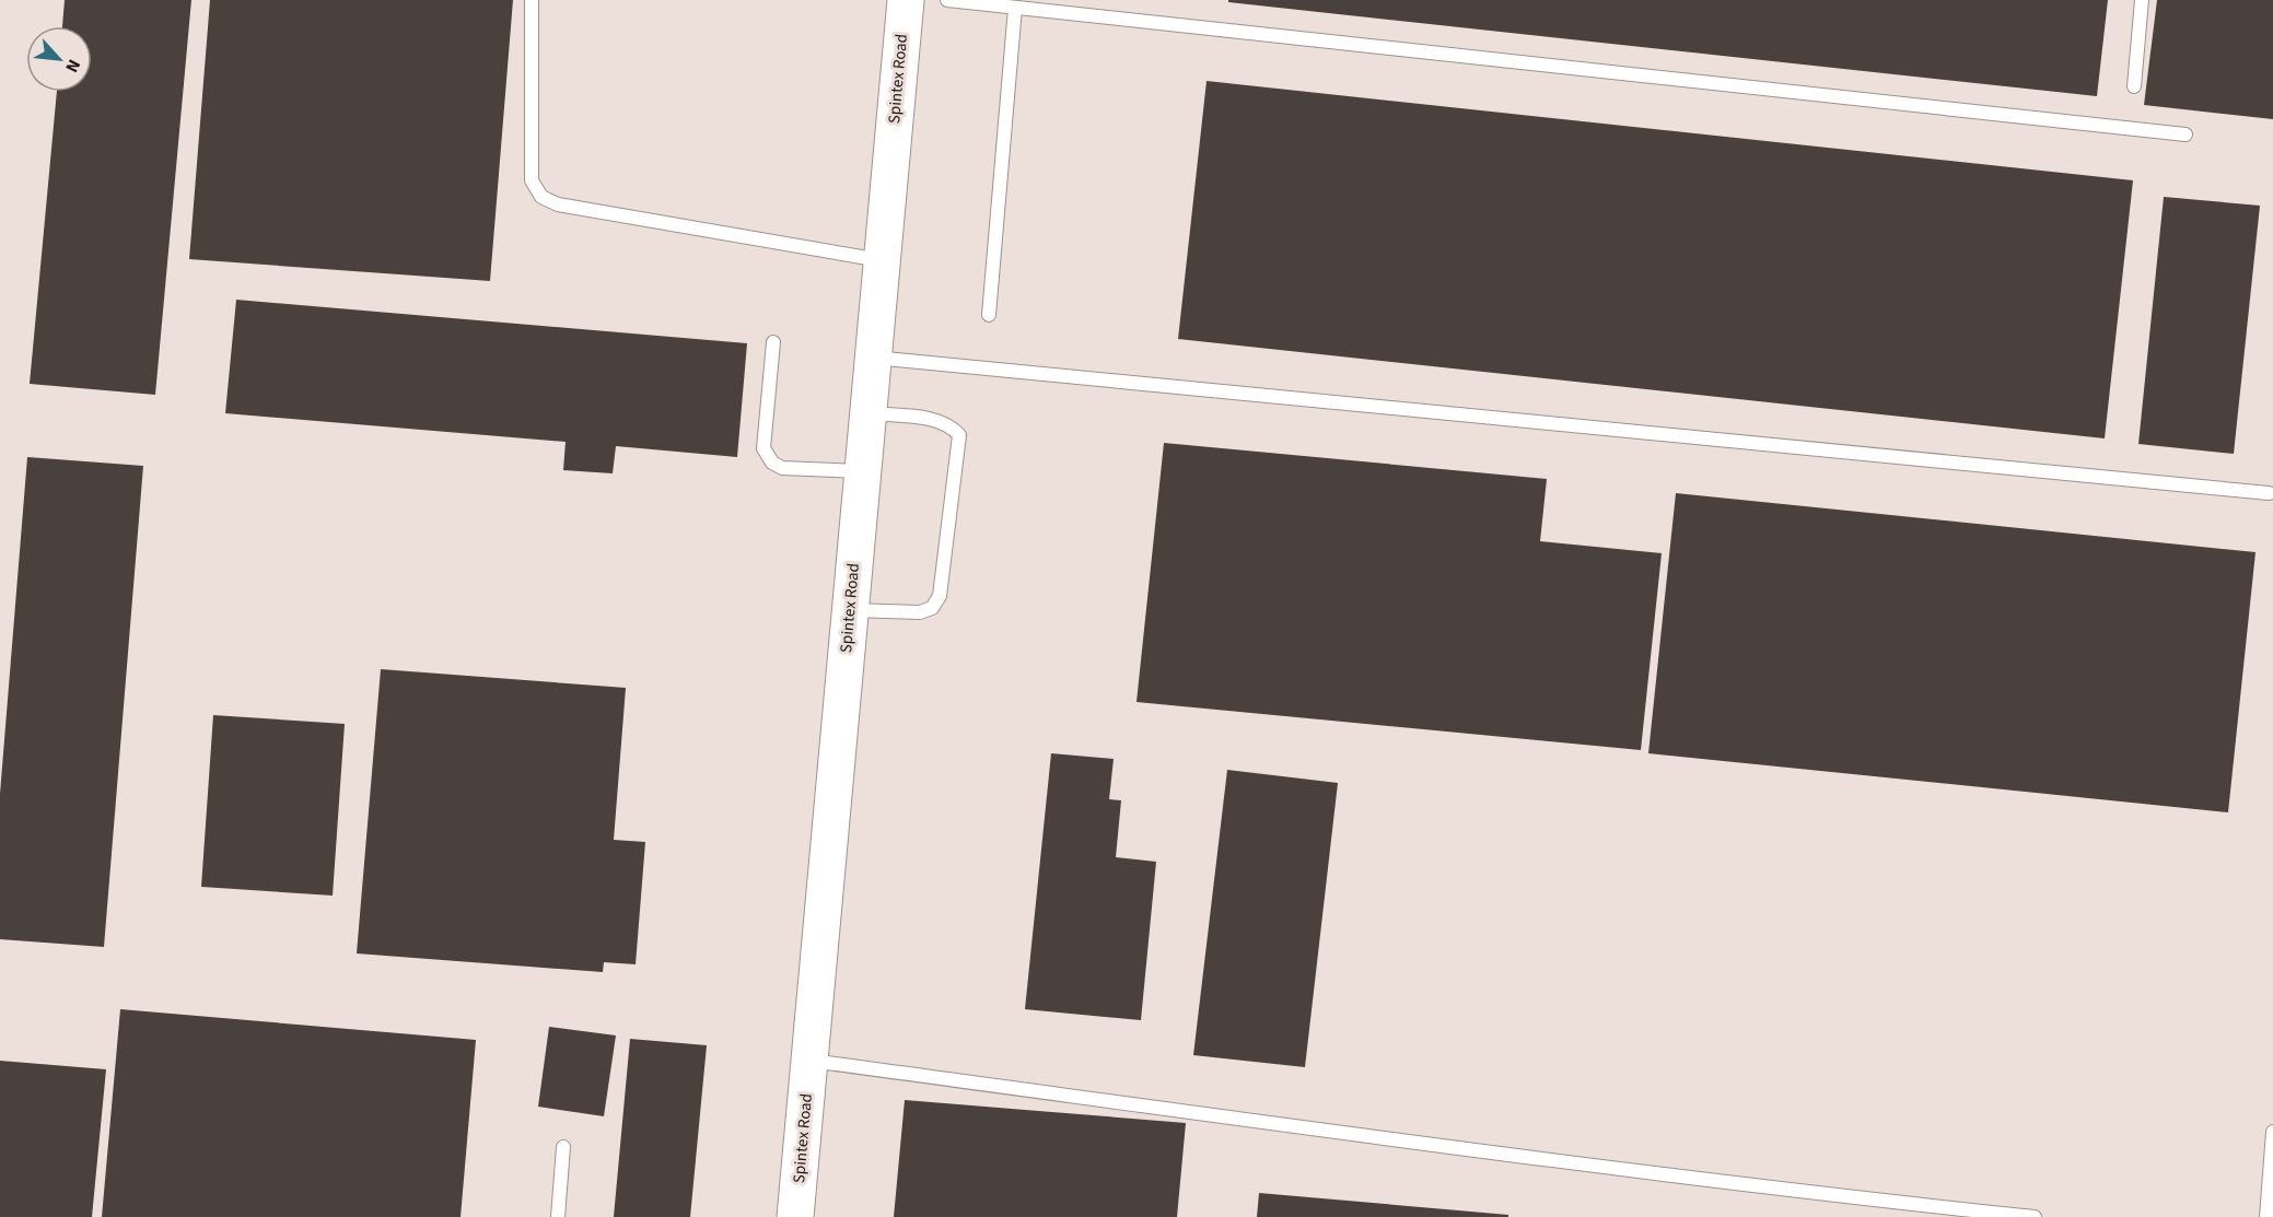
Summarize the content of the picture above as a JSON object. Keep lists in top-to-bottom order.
{
  "streets": {
    "main road": ["Spintex Road"]
  },
  "north": "bottom right"
}
